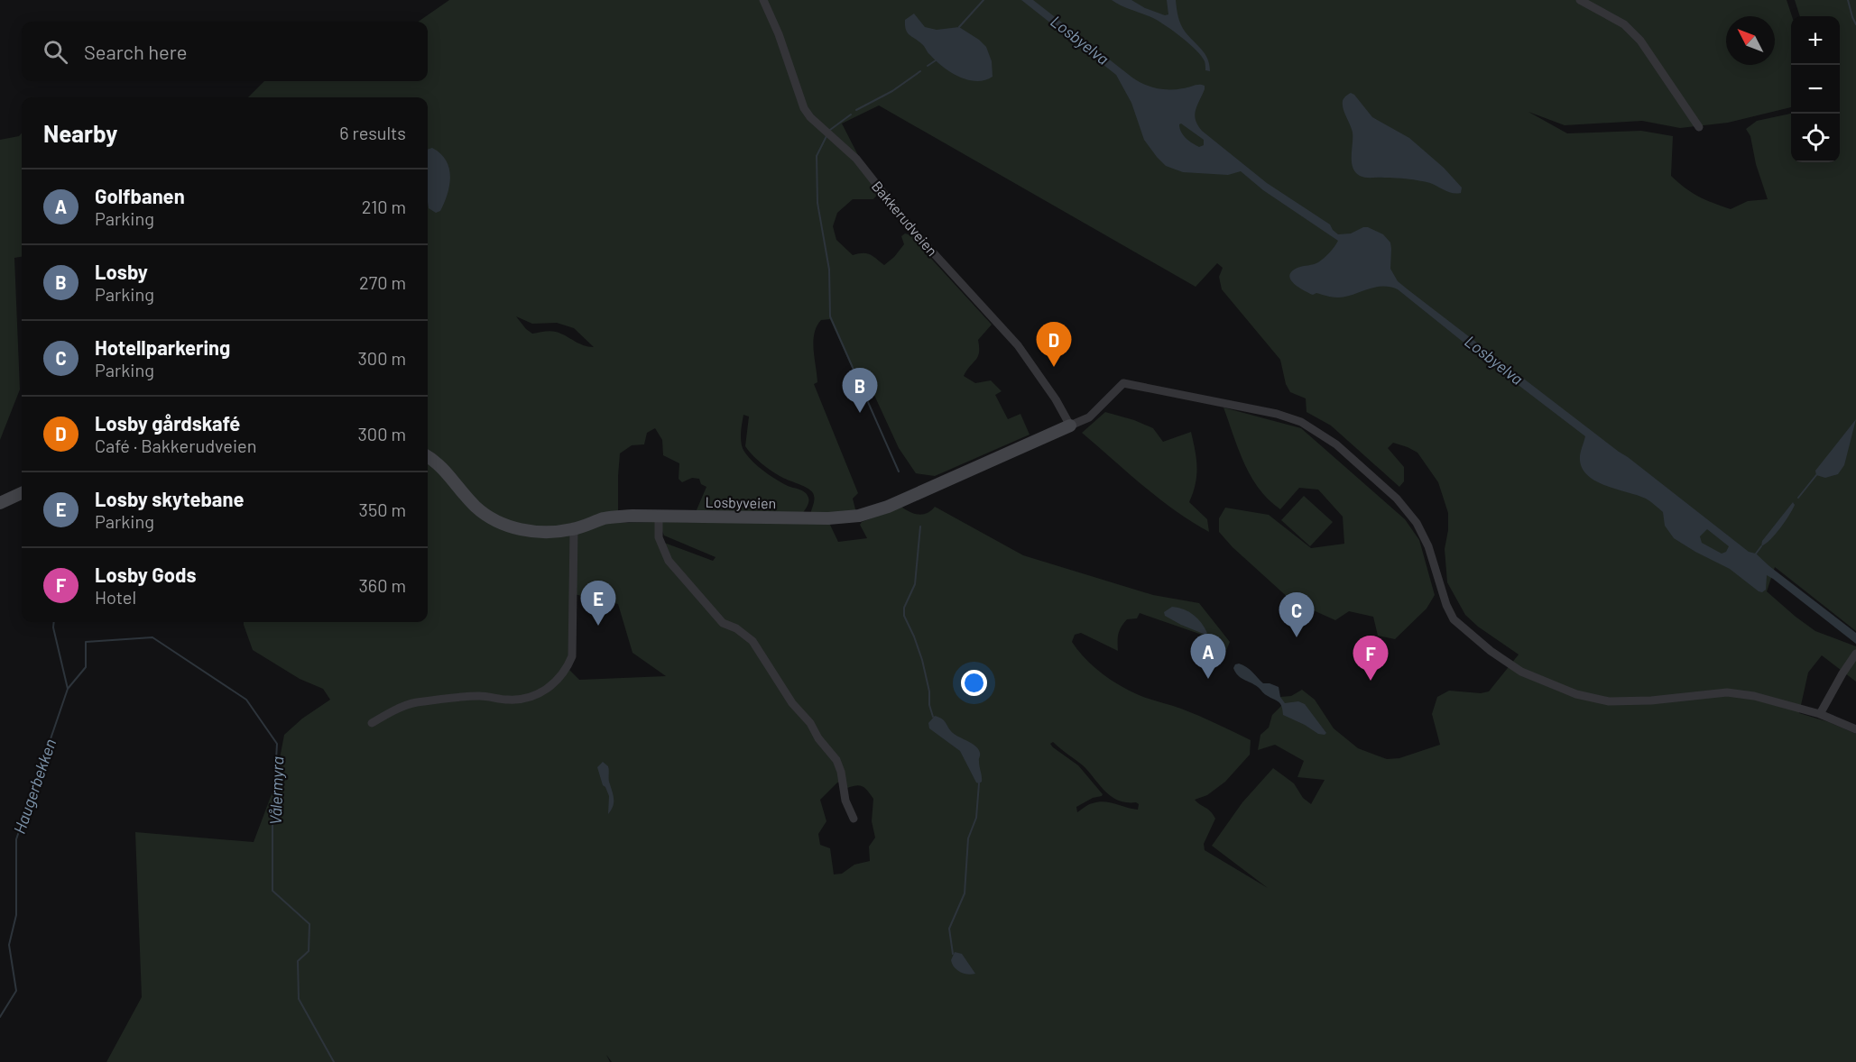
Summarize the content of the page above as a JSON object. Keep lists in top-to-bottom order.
{
  "streets": {
    "main road": ["Losbyveien"],
    "street": ["Bakkerudveien"]
  },
  "crossings": [
    ["Bakkerudveien", "Losbyveien"]
  ],
  "water": ["Losbyelva", "Haugerbekken", "Vålermyra"],
  "north": "top left",
  "page": {
    "map_buttons": ["+", "−"],
    "search": "Search here",
    "heading": ["Nearby", "6 results"],
    "list": [
      {
        "mark": "A",
        "name": "Golfbanen",
        "note": "Parking",
        "value": "210 m"
      },
      {
        "mark": "B",
        "name": "Losby",
        "note": "Parking",
        "value": "270 m"
      },
      {
        "mark": "C",
        "name": "Hotellparkering",
        "note": "Parking",
        "value": "300 m"
      },
      {
        "mark": "D",
        "name": "Losby gårdskafé",
        "note": "Café · Bakkerudveien",
        "value": "300 m"
      },
      {
        "mark": "E",
        "name": "Losby skytebane",
        "note": "Parking",
        "value": "350 m"
      },
      {
        "mark": "F",
        "name": "Losby Gods",
        "note": "Hotel",
        "value": "360 m"
      }
    ],
    "pins": [
      "D",
      "B",
      "E",
      "C",
      "A",
      "F"
    ]
  }
}
